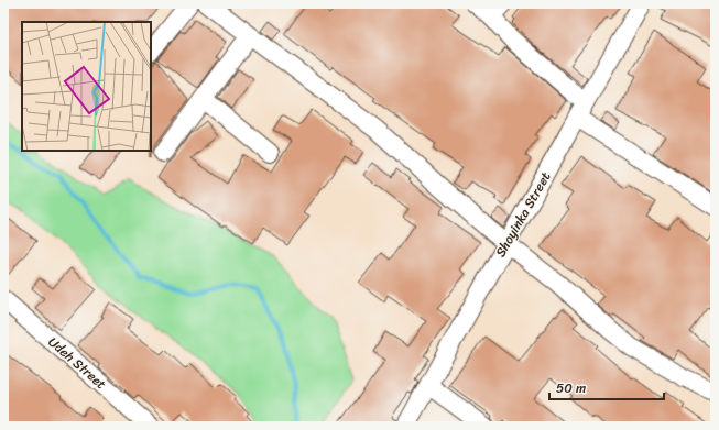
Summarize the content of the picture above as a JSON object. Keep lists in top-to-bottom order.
{
  "streets": {
    "street": ["Shoyinka Street", "Udeh Street"]
  },
  "scale_bar": "50 m"
}
